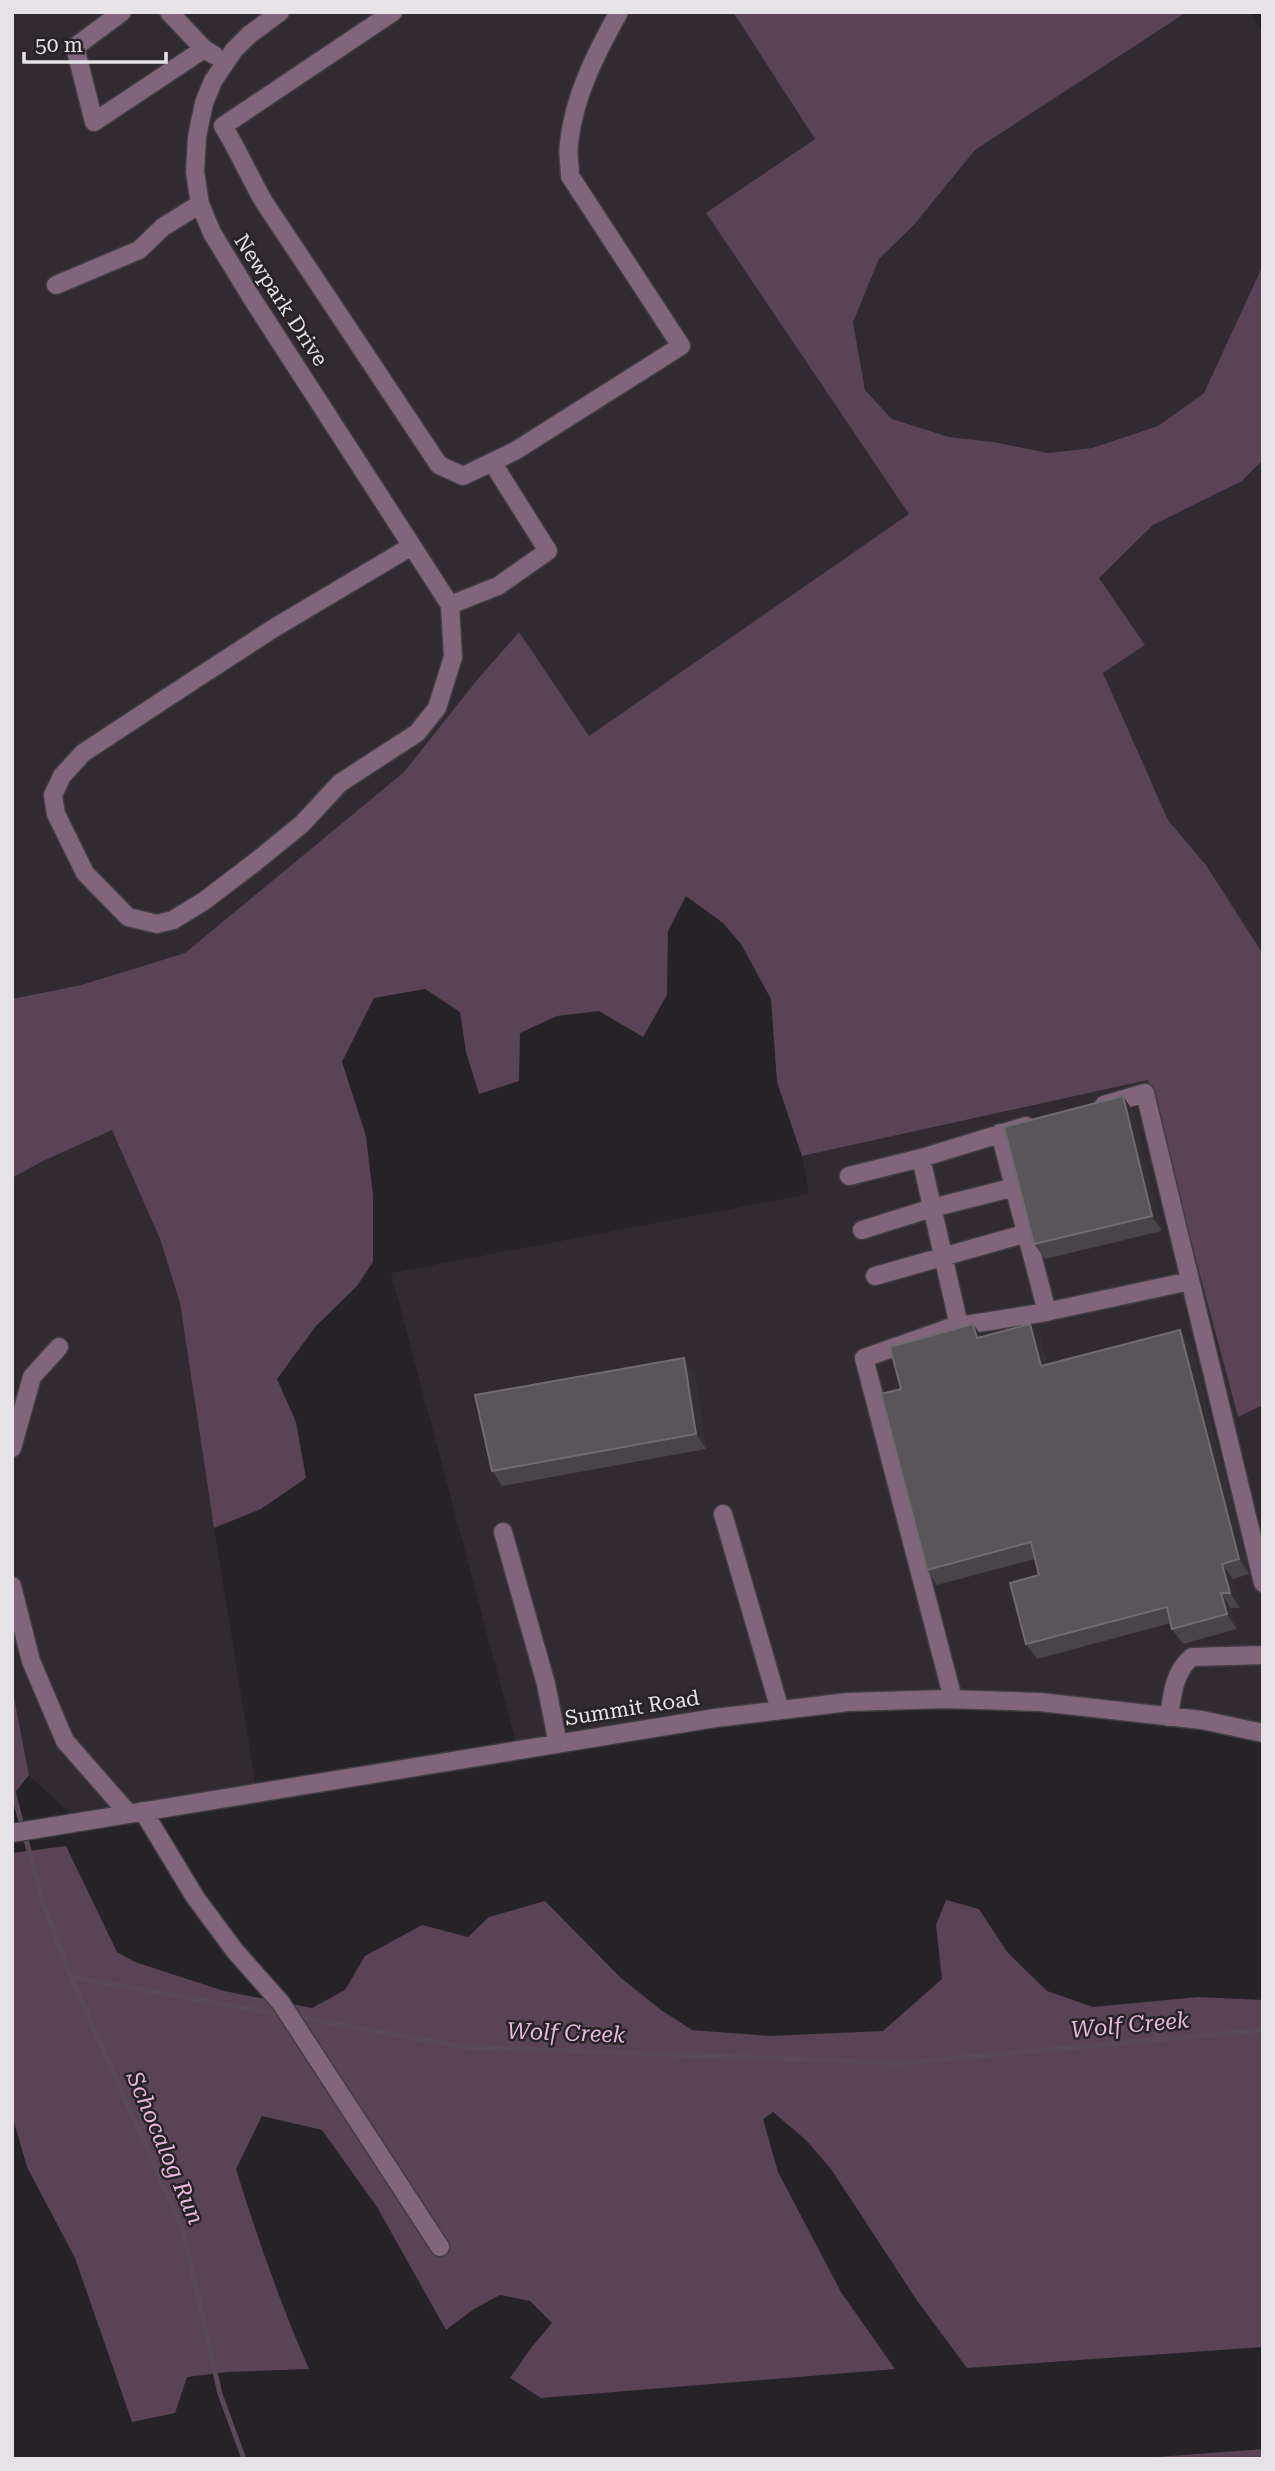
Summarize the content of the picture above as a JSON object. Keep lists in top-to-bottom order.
{
  "streets": {
    "street": ["Newpark Drive", "Summit Road"]
  },
  "water": ["Wolf Creek", "Schocalog Run"],
  "scale_bar": "50 m"
}
